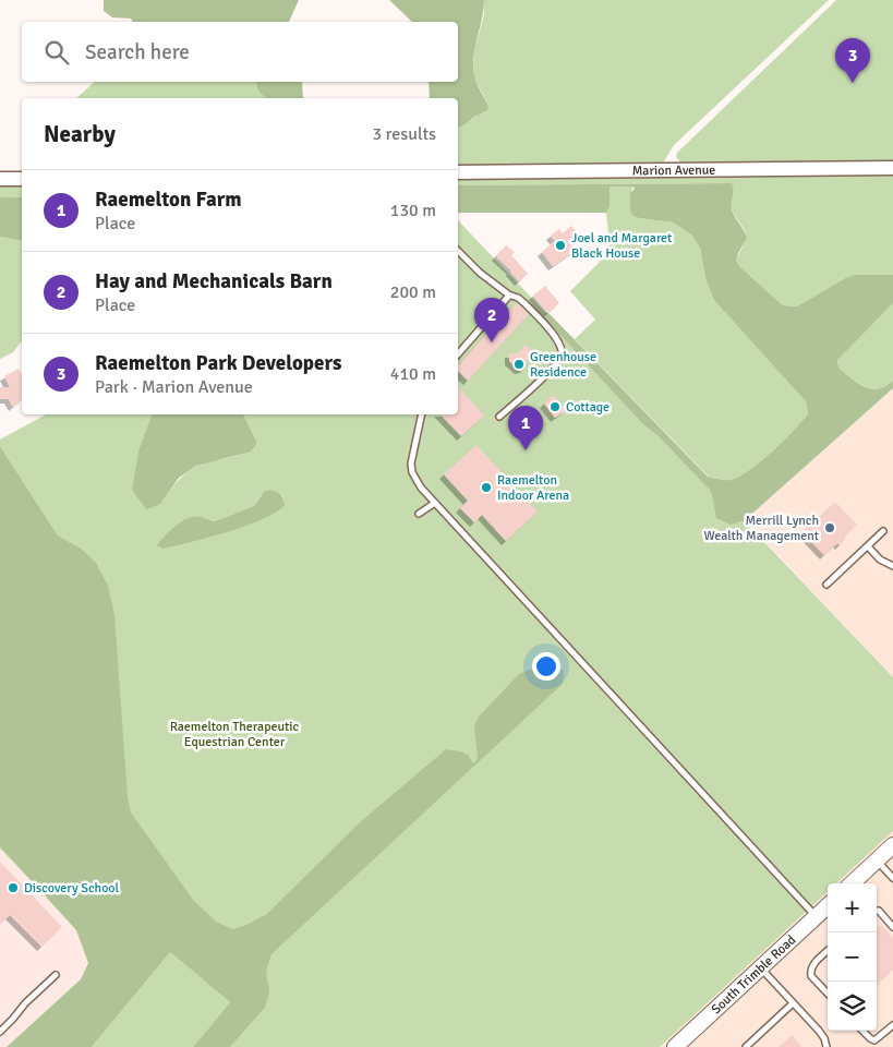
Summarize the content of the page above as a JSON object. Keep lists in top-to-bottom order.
{
  "streets": {
    "main road": ["South Trimble Road"],
    "street": ["Marion Avenue"]
  },
  "parks": ["Raemelton Therapeutic Equestrian Center"],
  "places": [
    "Joel and Margaret Black House",
    "Greenhouse Residence",
    "Cottage",
    "Raemelton Indoor Arena",
    "Merrill Lynch Wealth Management",
    "Discovery School"
  ],
  "page": {
    "search": "Search here",
    "pins": ["3", "2", "1"],
    "heading": ["Nearby", "3 results"],
    "list": [
      {
        "mark": "1",
        "name": "Raemelton Farm",
        "note": "Place",
        "value": "130 m"
      },
      {
        "mark": "2",
        "name": "Hay and Mechanicals Barn",
        "note": "Place",
        "value": "200 m"
      },
      {
        "mark": "3",
        "name": "Raemelton Park Developers",
        "note": "Park · Marion Avenue",
        "value": "410 m"
      }
    ],
    "map_buttons": ["+", "−"]
  }
}
